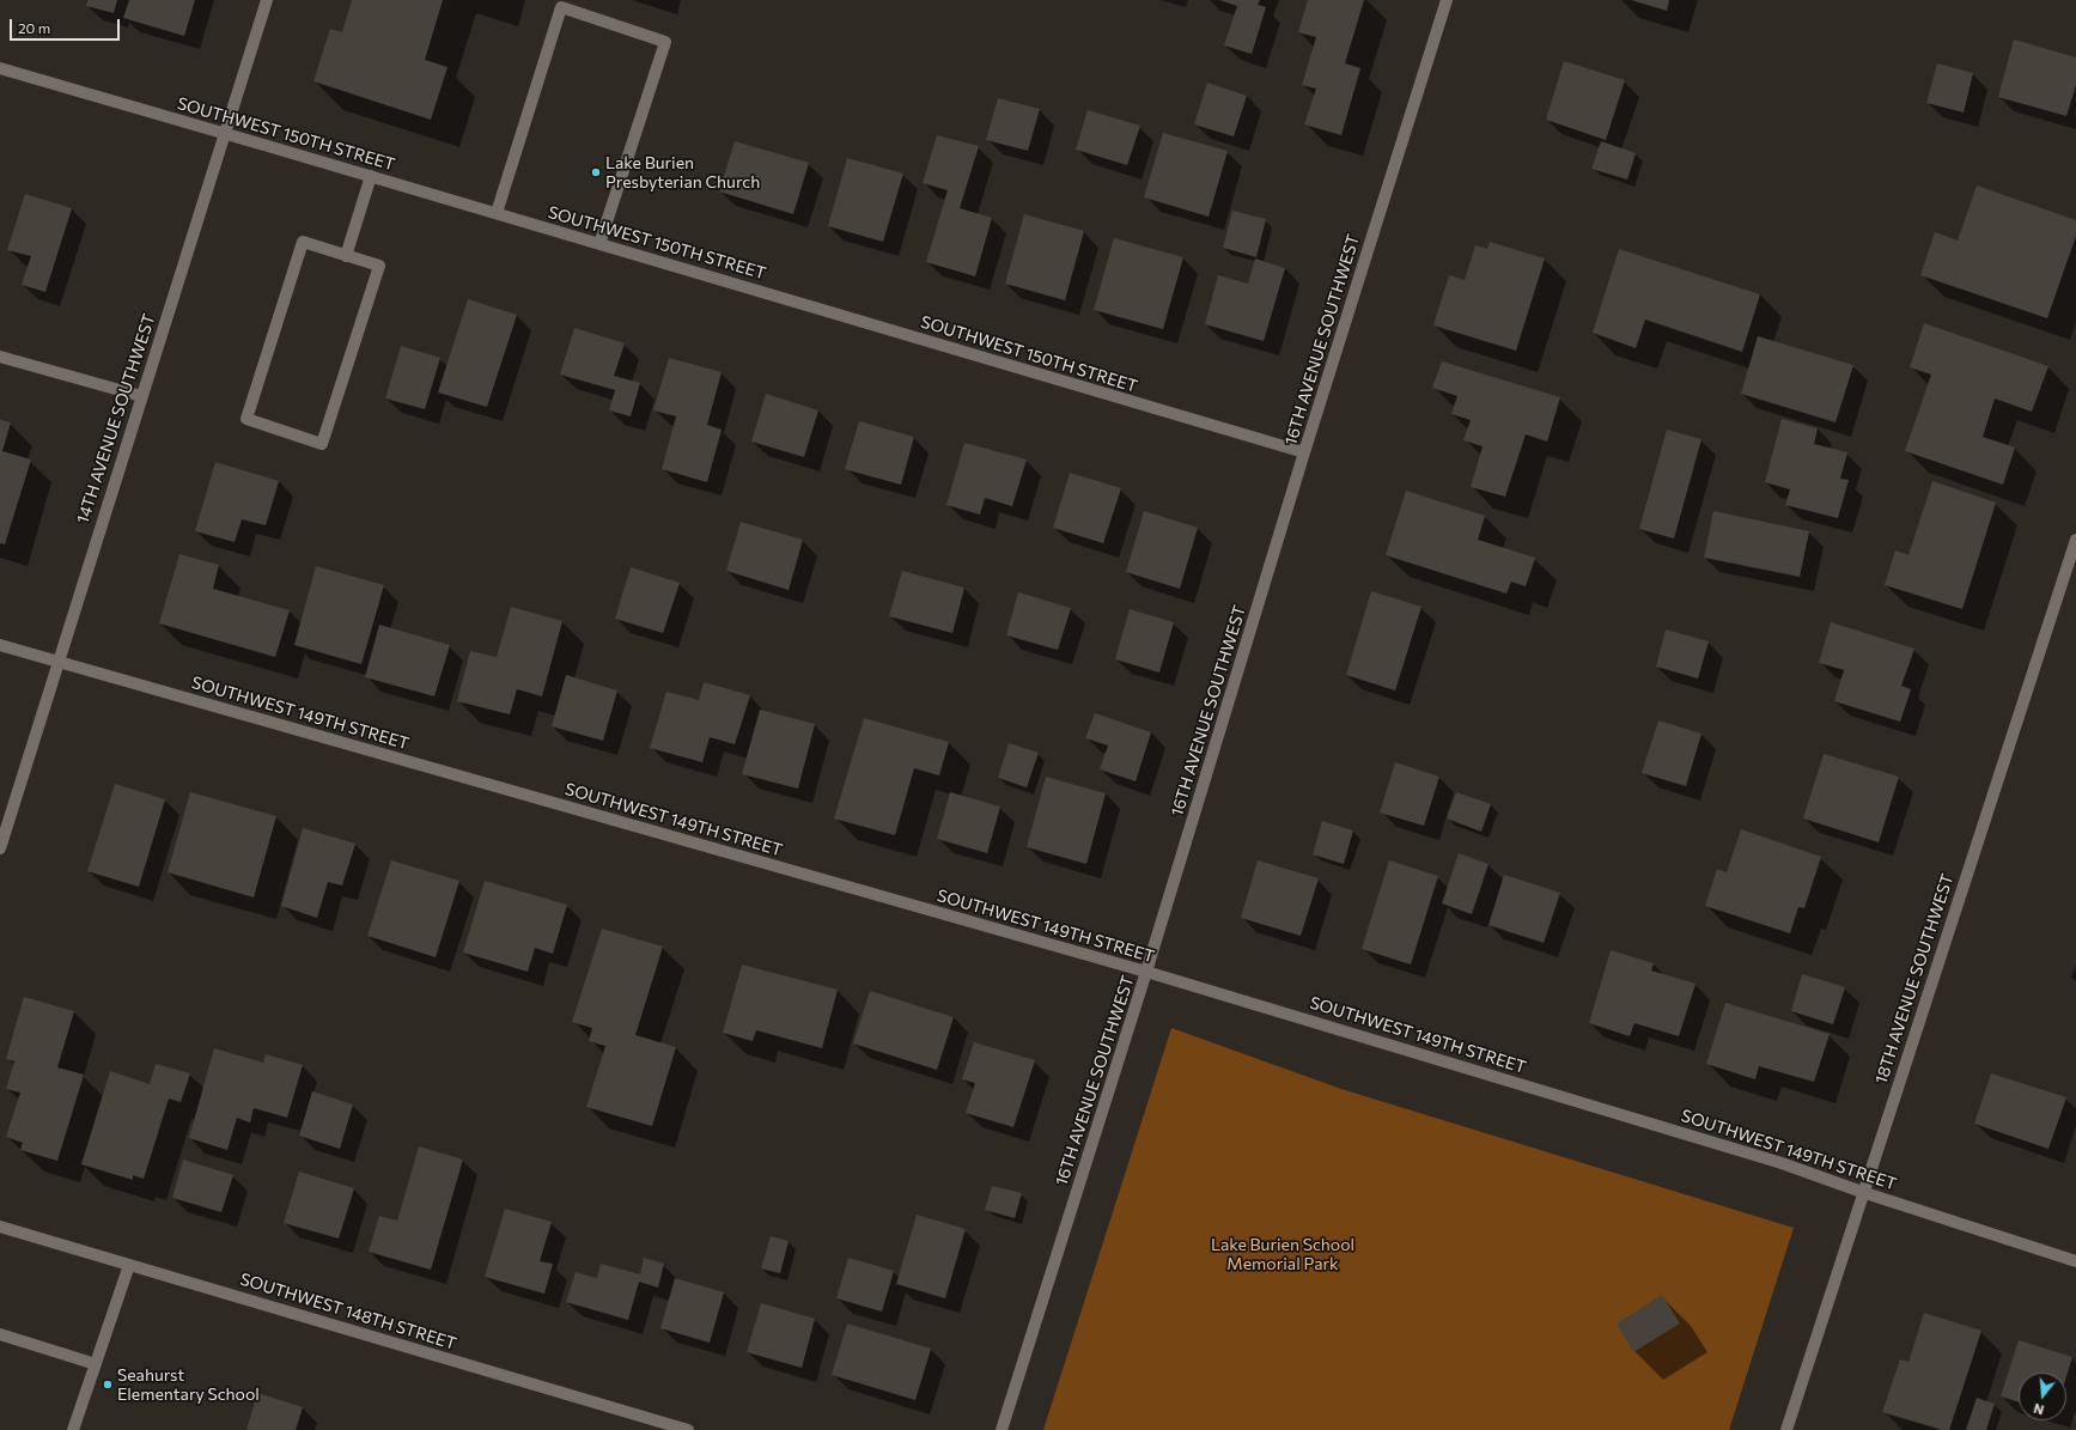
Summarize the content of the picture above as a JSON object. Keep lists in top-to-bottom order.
{
  "streets": {
    "street": [
      "SOUTHWEST 150TH STREET",
      "16TH AVENUE SOUTHWEST",
      "14TH AVENUE SOUTHWEST",
      "SOUTHWEST 149TH STREET",
      "18TH AVENUE SOUTHWEST",
      "SOUTHWEST 148TH STREET"
    ]
  },
  "crossings": [
    ["SOUTHWEST 150TH STREET", "16TH AVENUE SOUTHWEST"],
    ["SOUTHWEST 150TH STREET", "14TH AVENUE SOUTHWEST"],
    ["16TH AVENUE SOUTHWEST", "SOUTHWEST 149TH STREET"],
    ["14TH AVENUE SOUTHWEST", "SOUTHWEST 149TH STREET"],
    ["SOUTHWEST 149TH STREET", "18TH AVENUE SOUTHWEST"]
  ],
  "parks": ["Lake Burien School Memorial Park"],
  "places": ["Lake Burien Presbyterian Church", "Seahurst Elementary School"],
  "scale_bar": "20 m",
  "north": "bottom"
}
